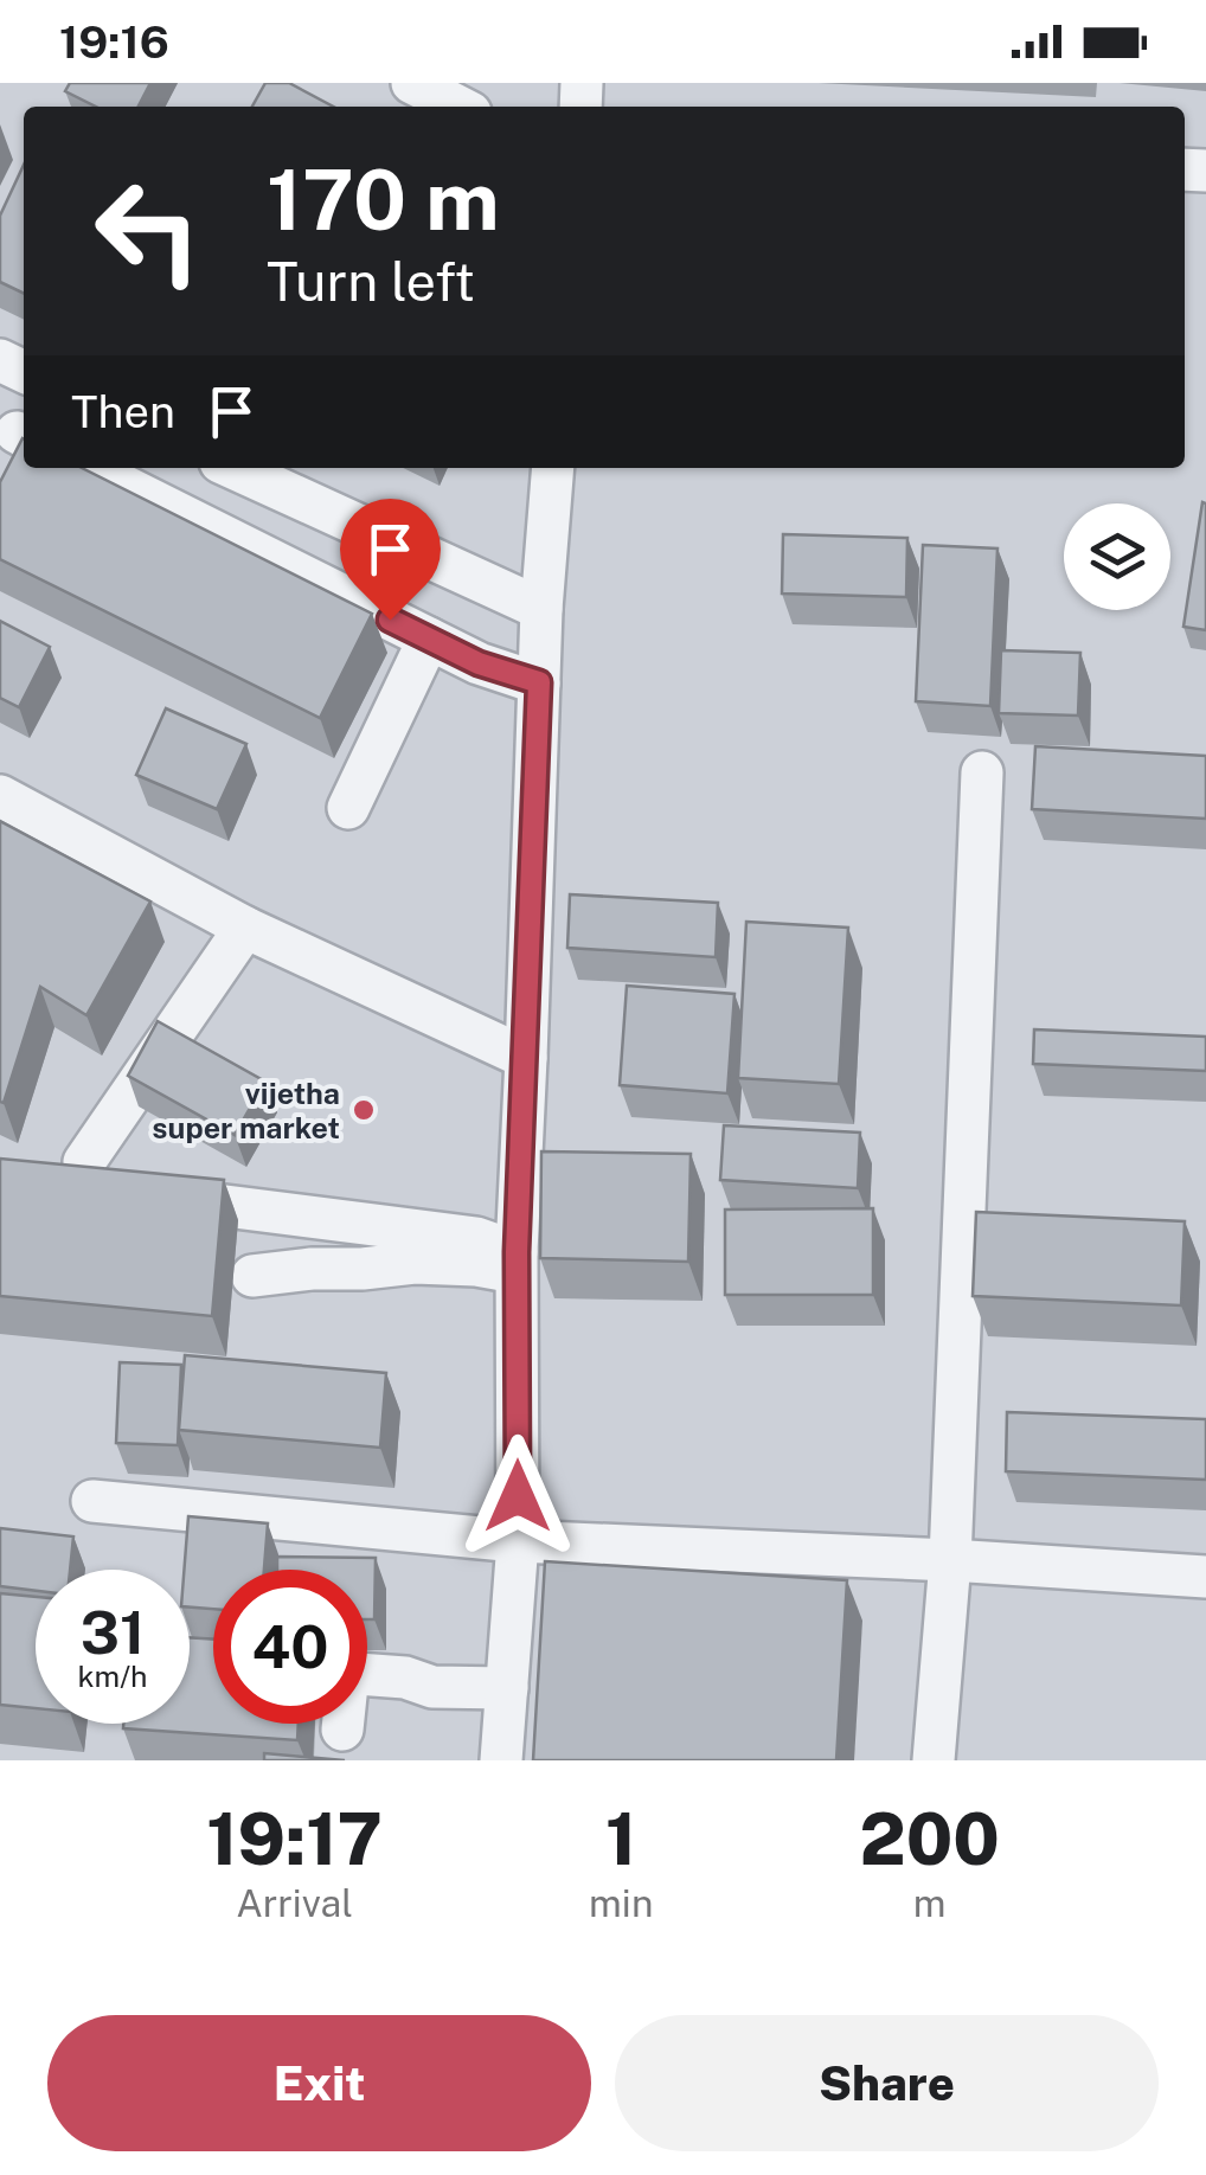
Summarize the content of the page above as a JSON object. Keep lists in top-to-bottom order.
{
  "places": ["vijetha super market"],
  "page": {
    "status": "19:16",
    "turn": ["170 m", "Turn left"],
    "then": "Then",
    "speed": "31 km/h",
    "limit": "40",
    "eta": [
      "19:17",
      "Arrival",
      "1",
      "min",
      "200",
      "m"
    ],
    "buttons": ["Exit", "Share"]
  }
}
